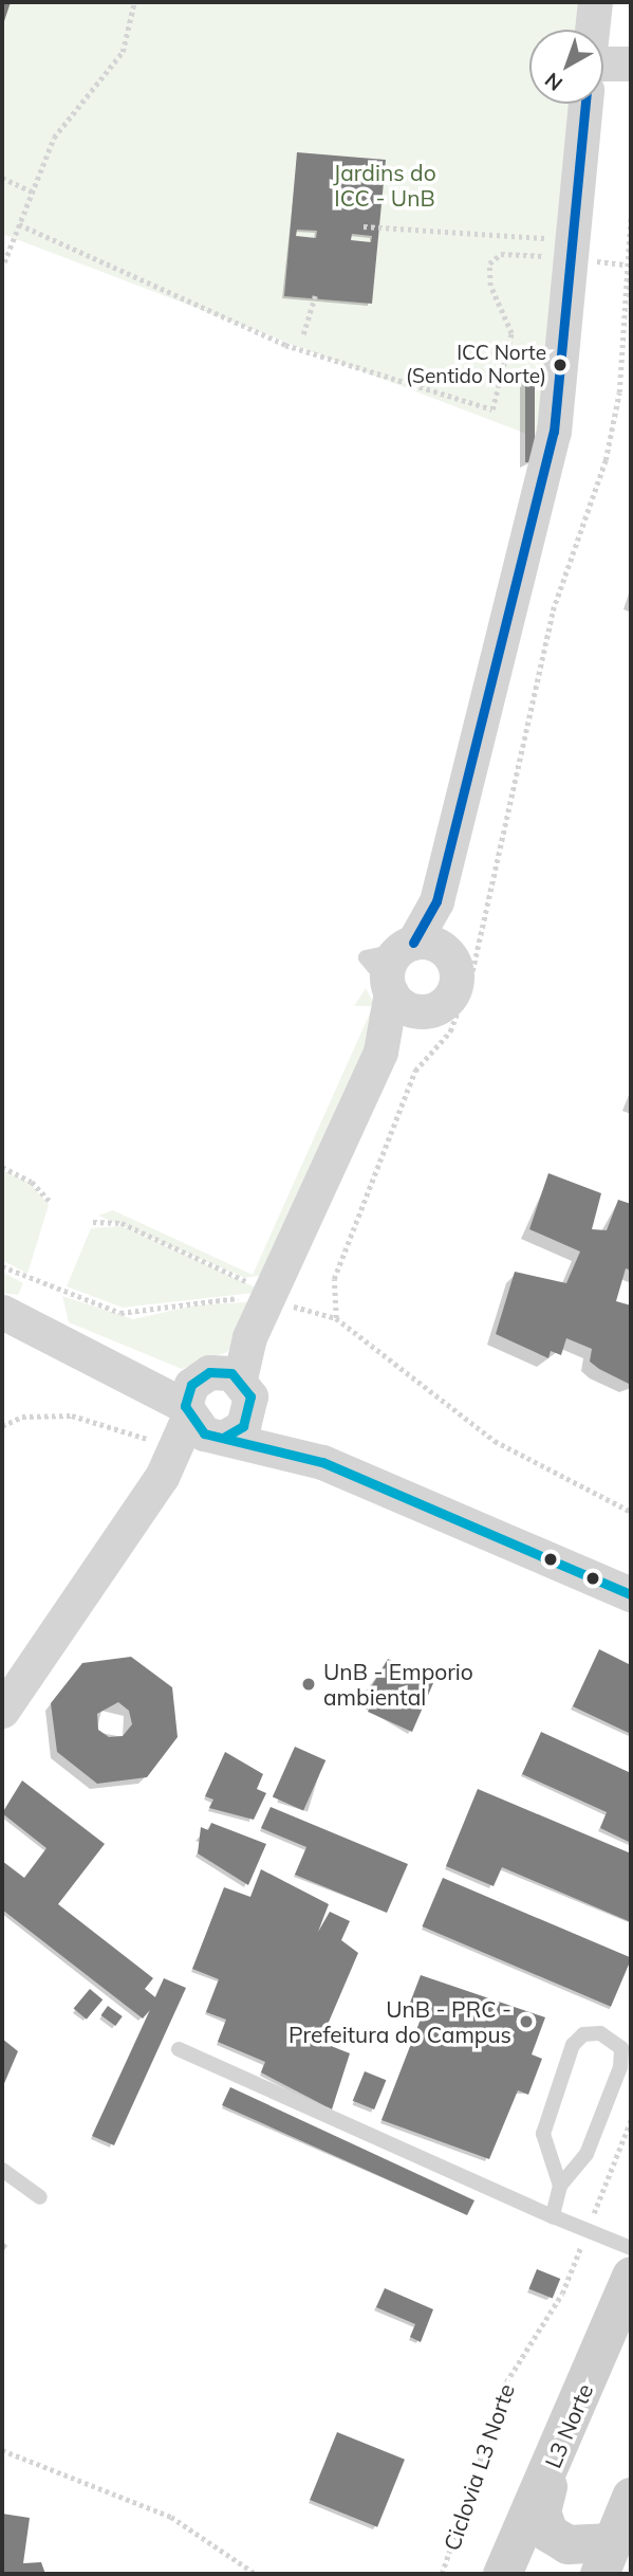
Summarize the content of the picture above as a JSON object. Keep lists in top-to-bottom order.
{
  "streets": {
    "main road": ["L3 Norte"],
    "path": ["Ciclovia L3 Norte"]
  },
  "parks": ["Jardins do ICC - UnB"],
  "places": ["ICC Norte (Sentido Norte)", "UnB - Emporio ambiental", "UnB - PRC - Prefeitura do Campus"],
  "north": "bottom left"
}
